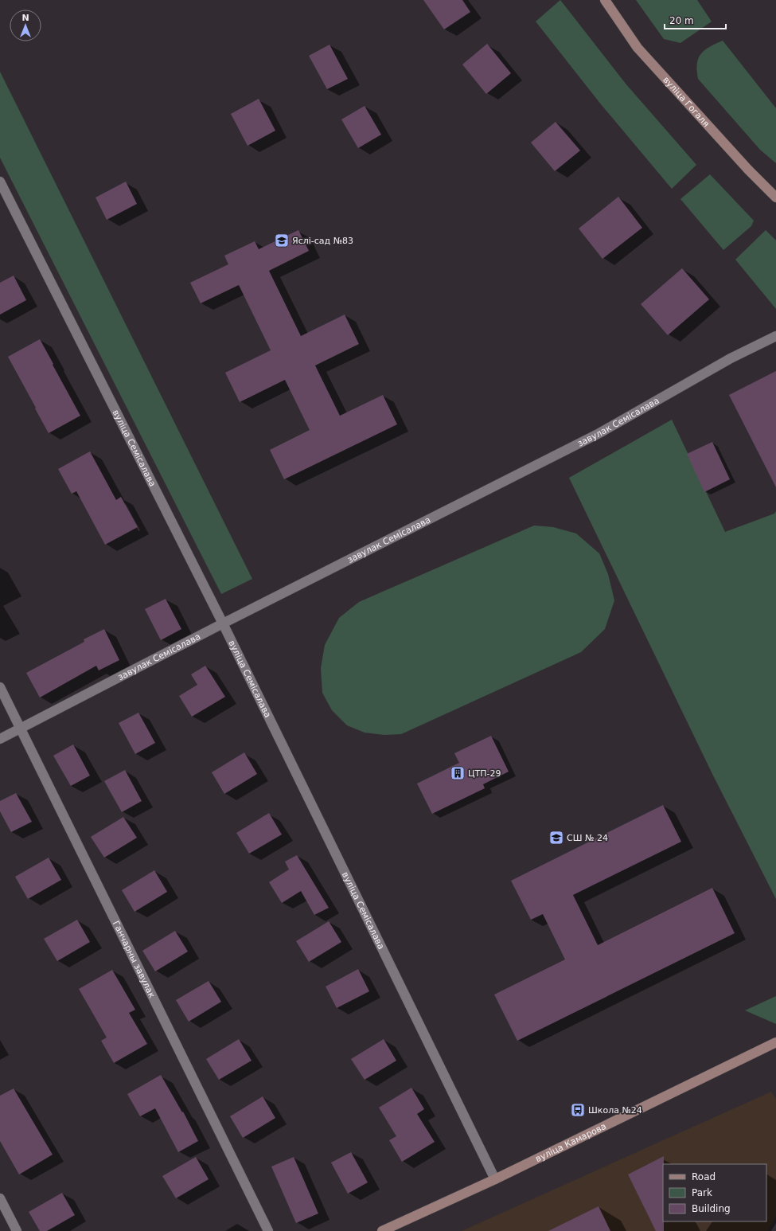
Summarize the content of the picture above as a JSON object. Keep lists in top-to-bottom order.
{
  "streets": {
    "street": [
      "вуліца Гогаля",
      "завулак Семісалава",
      "вуліца Семісалава",
      "Ганчарны завулак",
      "вуліца Камарова"
    ]
  },
  "crossings": [
    ["завулак Семісалава", "вуліца Семісалава"],
    ["завулак Семісалава", "Ганчарны завулак"],
    ["вуліца Семісалава", "вуліца Камарова"]
  ],
  "places": {
    "school or university": ["Яслі-сад №83", "СШ № 24"],
    "building": ["ЦТП-29"],
    "bus stop": ["Школа №24"]
  },
  "legend": ["Road", "Park", "Building"],
  "scale_bar": "20 m",
  "north": "top"
}
